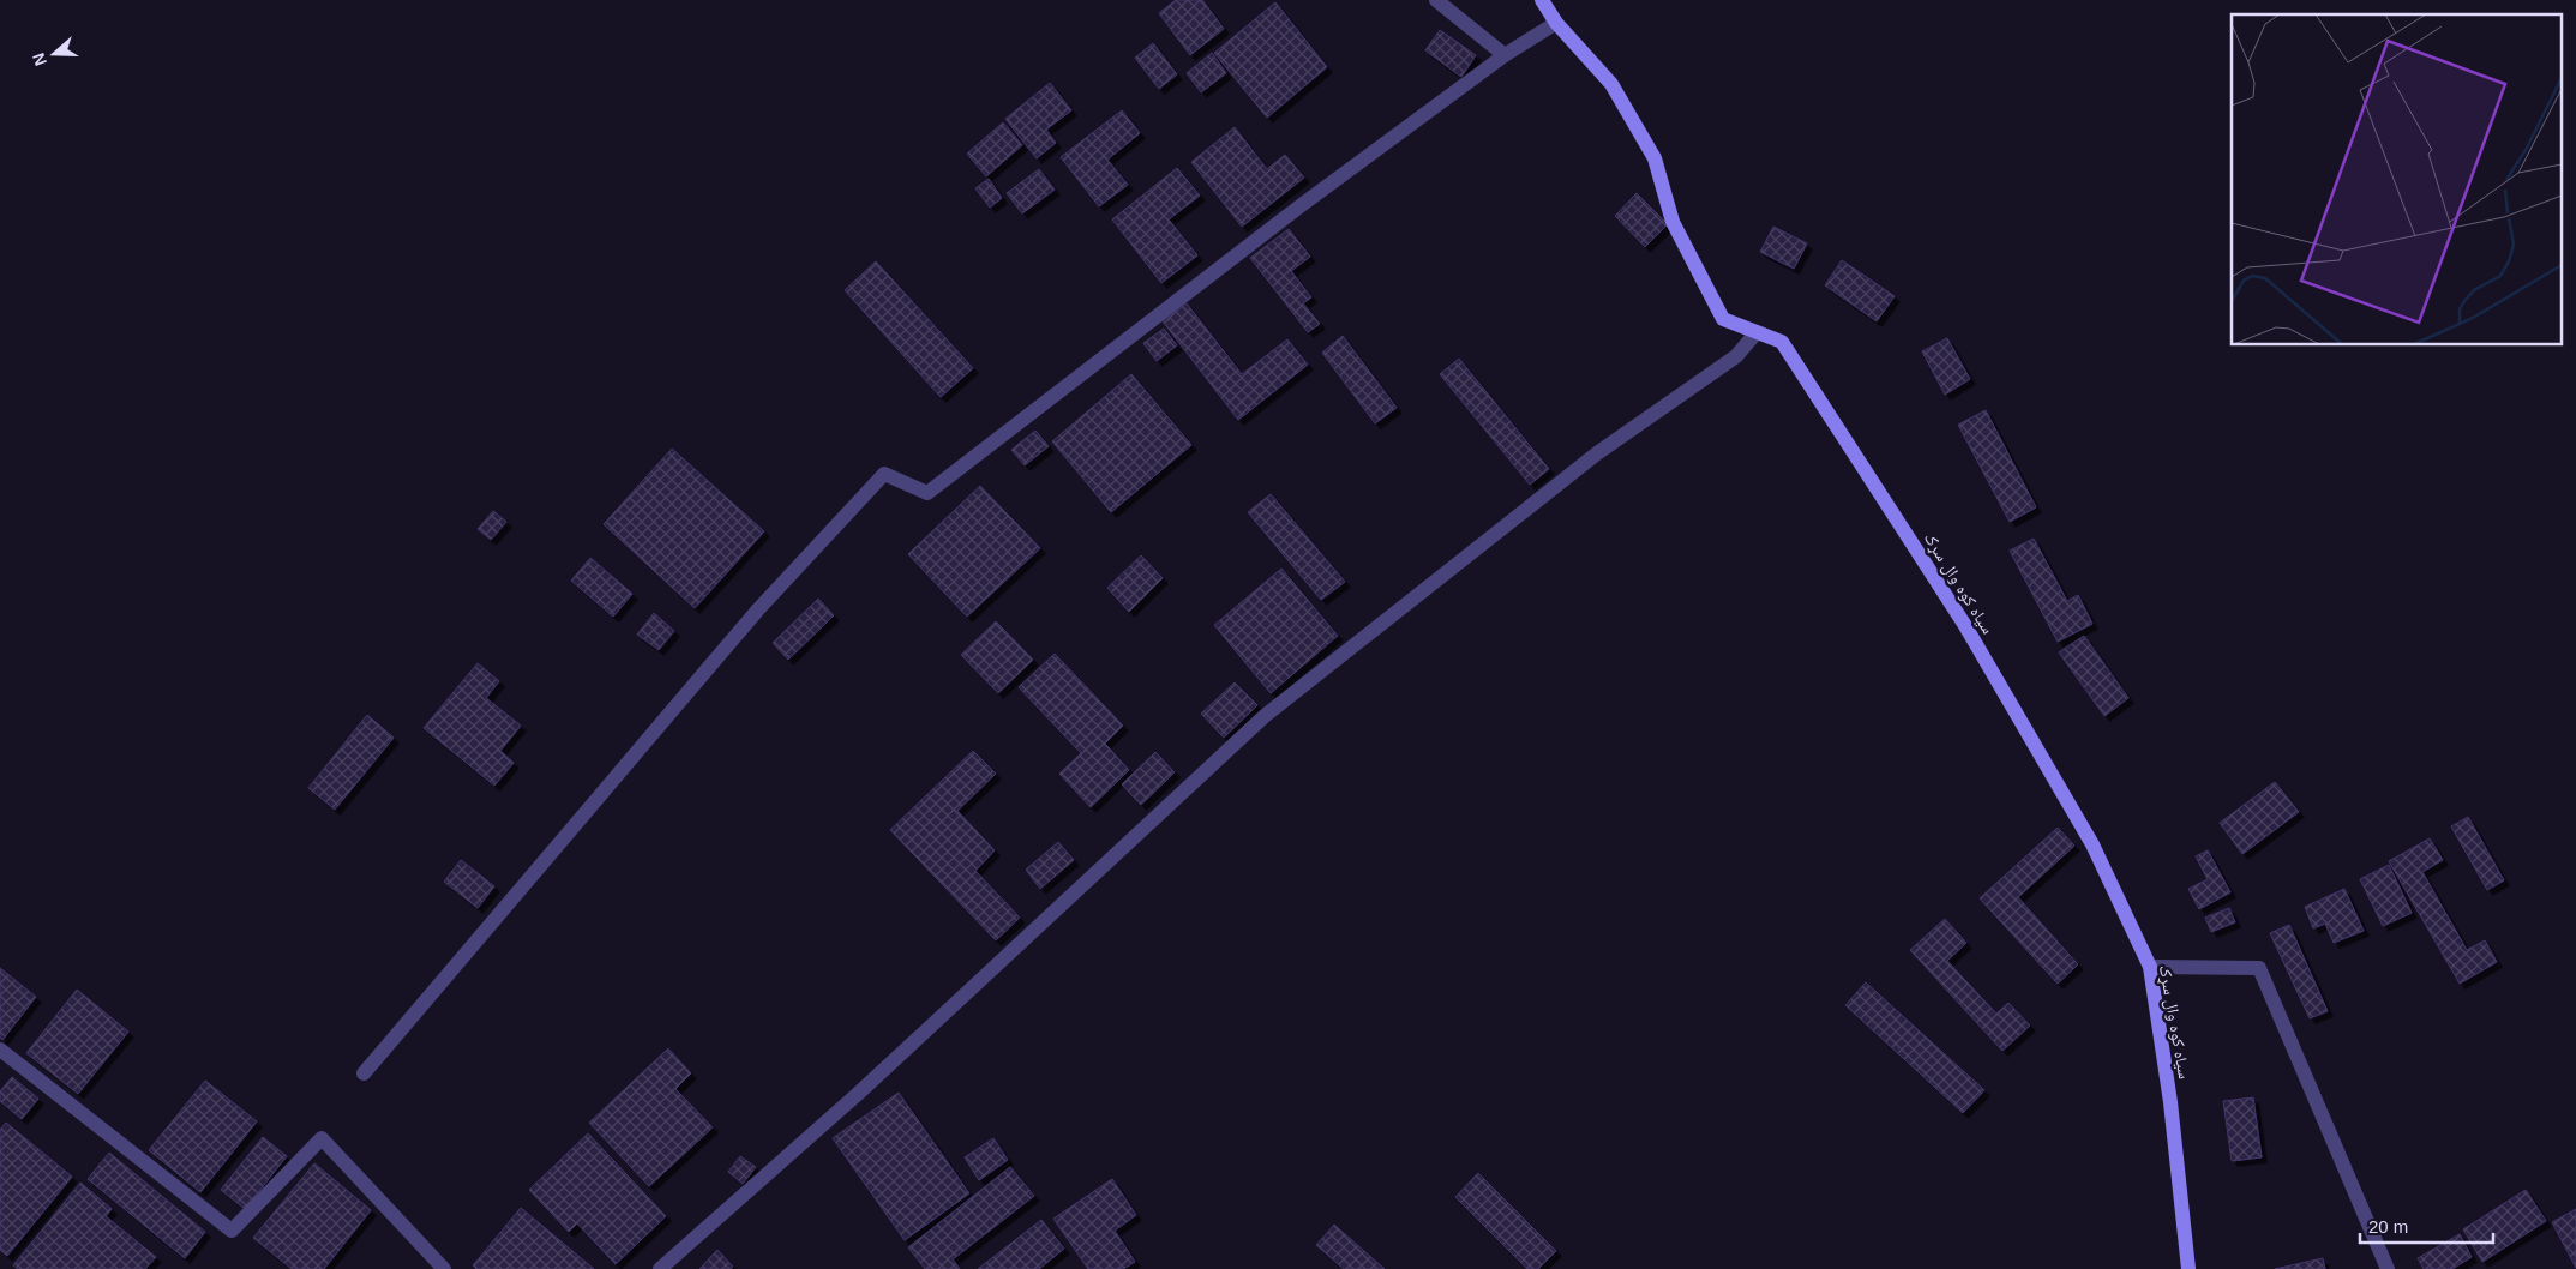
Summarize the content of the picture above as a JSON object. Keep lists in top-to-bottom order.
{
  "streets": {
    "street": ["سیاه کوه وال سړک"]
  },
  "scale_bar": "20 m",
  "north": "left"
}
